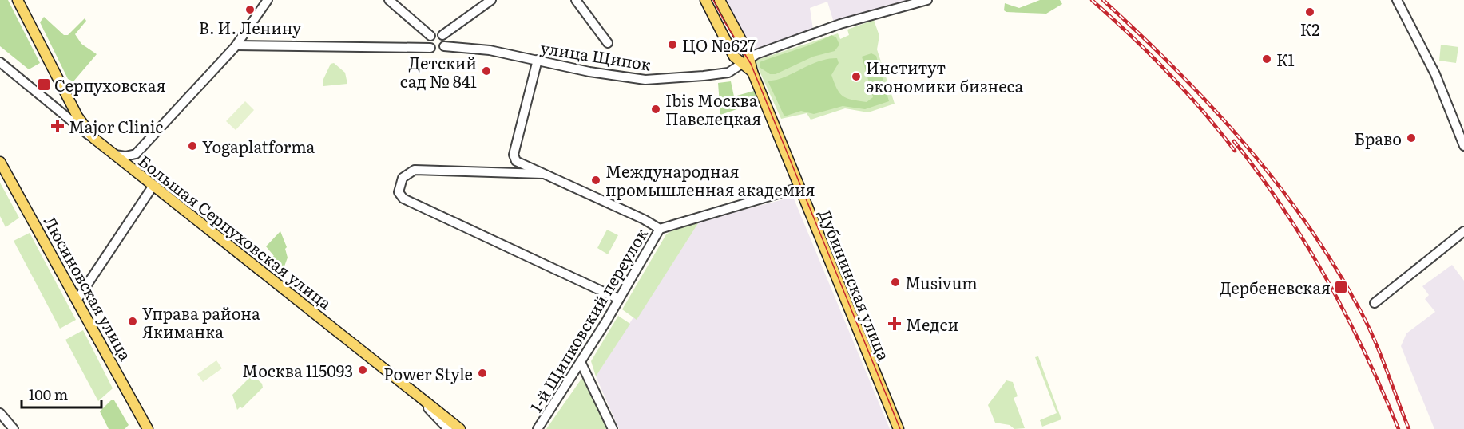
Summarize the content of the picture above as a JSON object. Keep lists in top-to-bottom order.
{
  "streets": {
    "main road": ["Большая Серпуховская улица", "Дубининская улица", "Люсиновская улица"],
    "street": ["улица Щипок", "1-й Щипковский переулок"]
  },
  "crossings": [
    ["улица Щипок", "Дубининская улица"]
  ],
  "places": {
    "other": [
      "В. И. Ленину",
      "К2",
      "ЦО №627",
      "К1",
      "Детский сад № 841",
      "Институт экономики бизнеса",
      "Ibis Москва Павелецкая",
      "Браво",
      "Yogaplatforma",
      "Международная промышленная академия",
      "Musivum",
      "Управа района Якиманка",
      "Москва 115093",
      "Power Style"
    ],
    "transit": ["Серпуховская", "Дербеневская"],
    "health": ["Major Clinic", "Медси"]
  },
  "scale_bar": "100 m"
}
